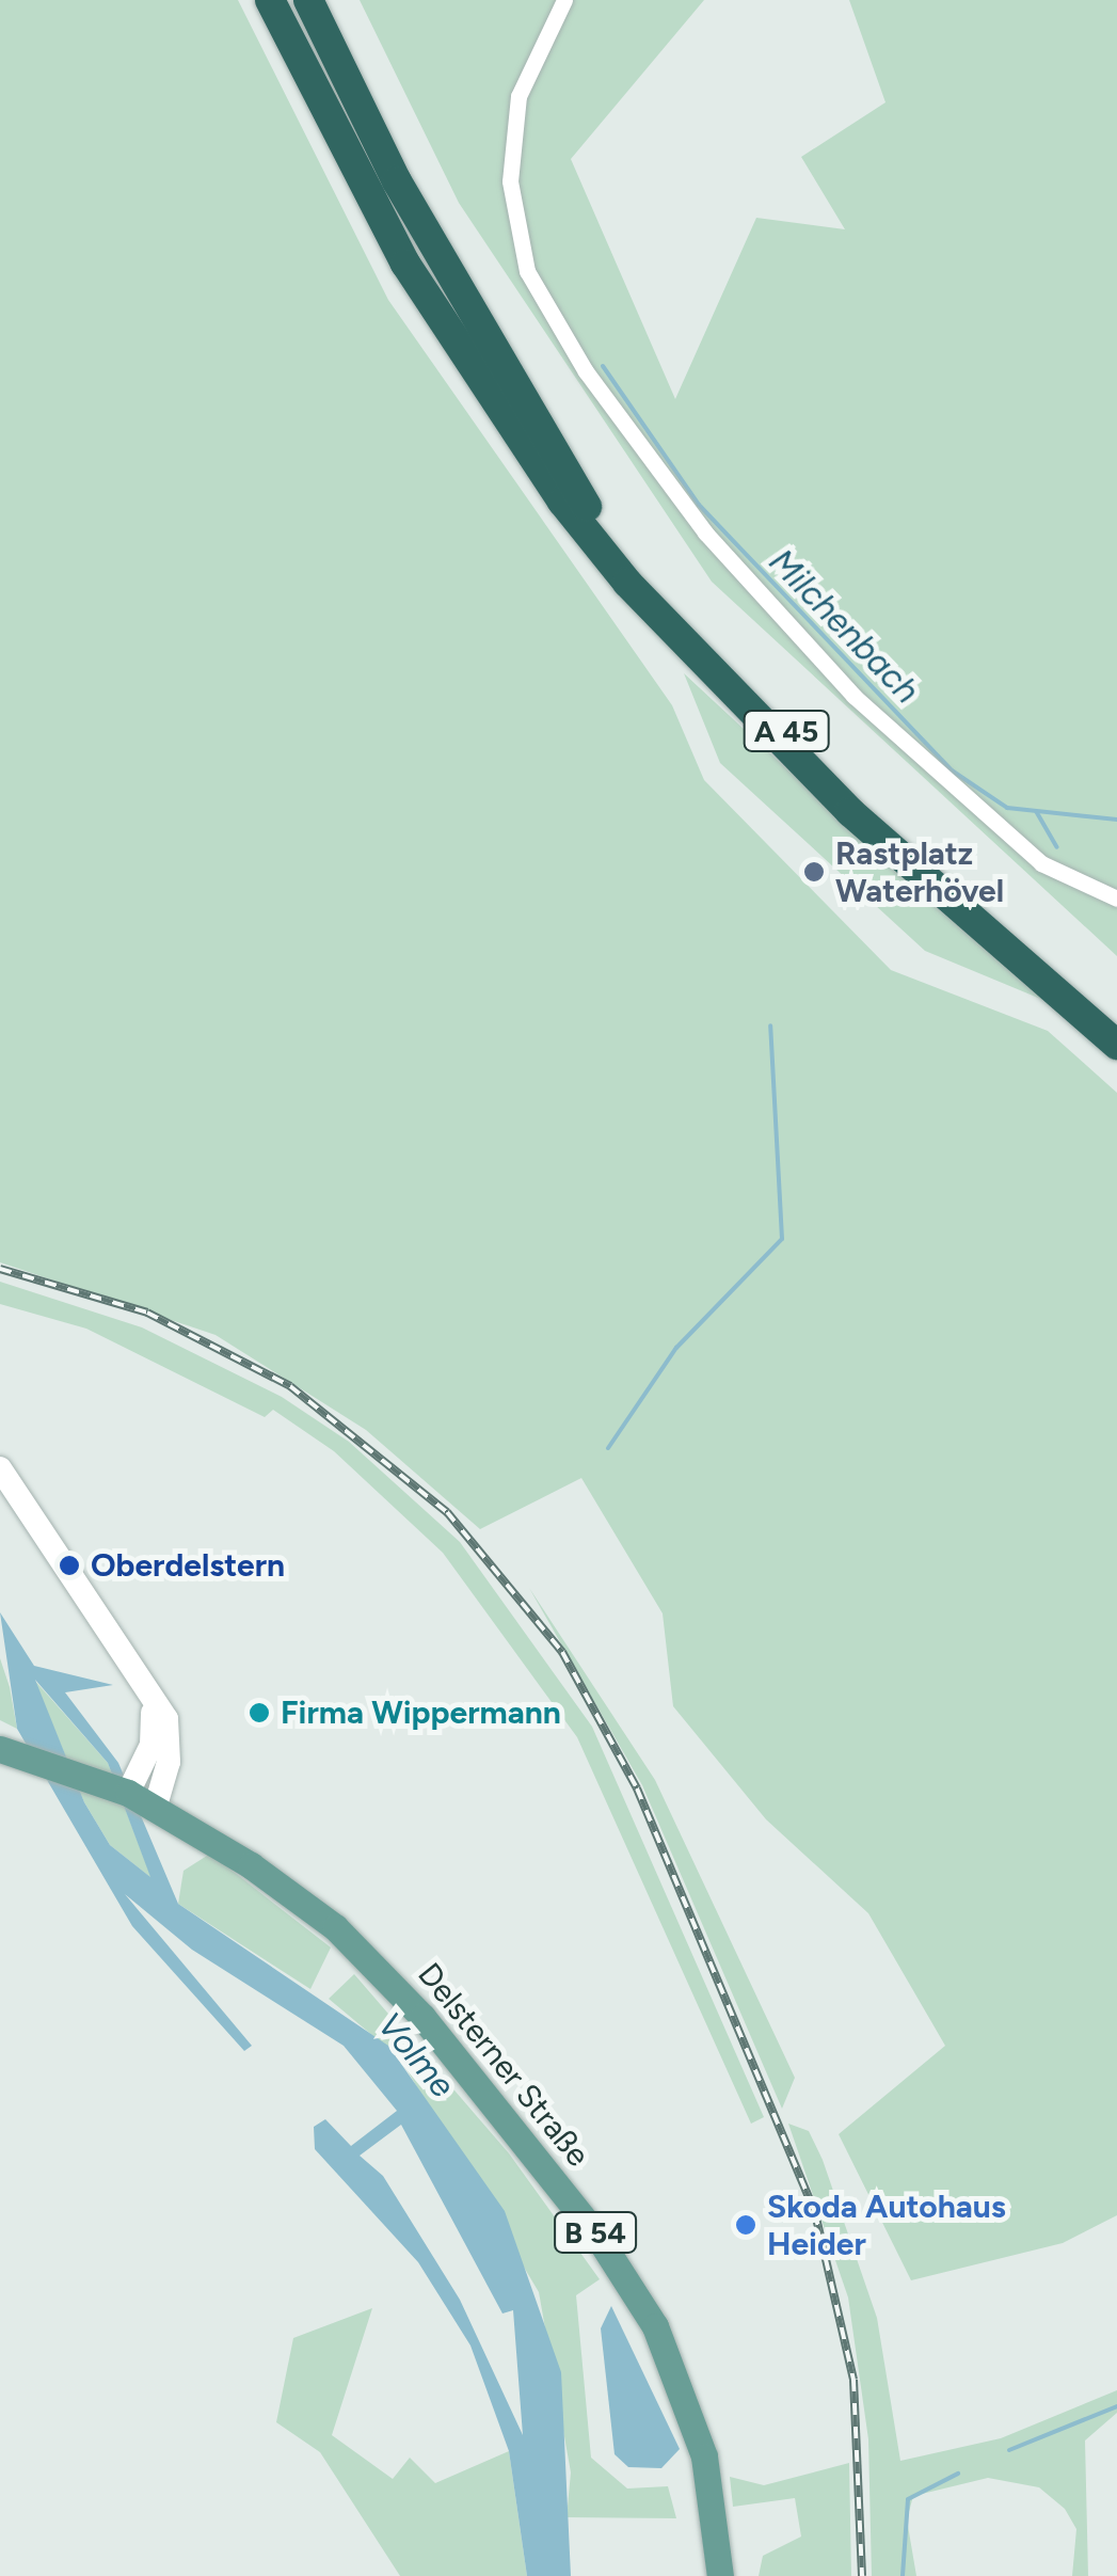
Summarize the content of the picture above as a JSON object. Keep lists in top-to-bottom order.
{
  "streets": {
    "highway": ["A 45"],
    "main road": ["Delsterner Straße", "B 54"]
  },
  "crossings": [
    ["Delsterner Straße", "B 54"]
  ],
  "water": ["Milchenbach", "Volme"],
  "places": [
    "Rastplatz Waterhövel",
    "Oberdelstern",
    "Firma Wippermann",
    "Skoda Autohaus Heider"
  ]
}
